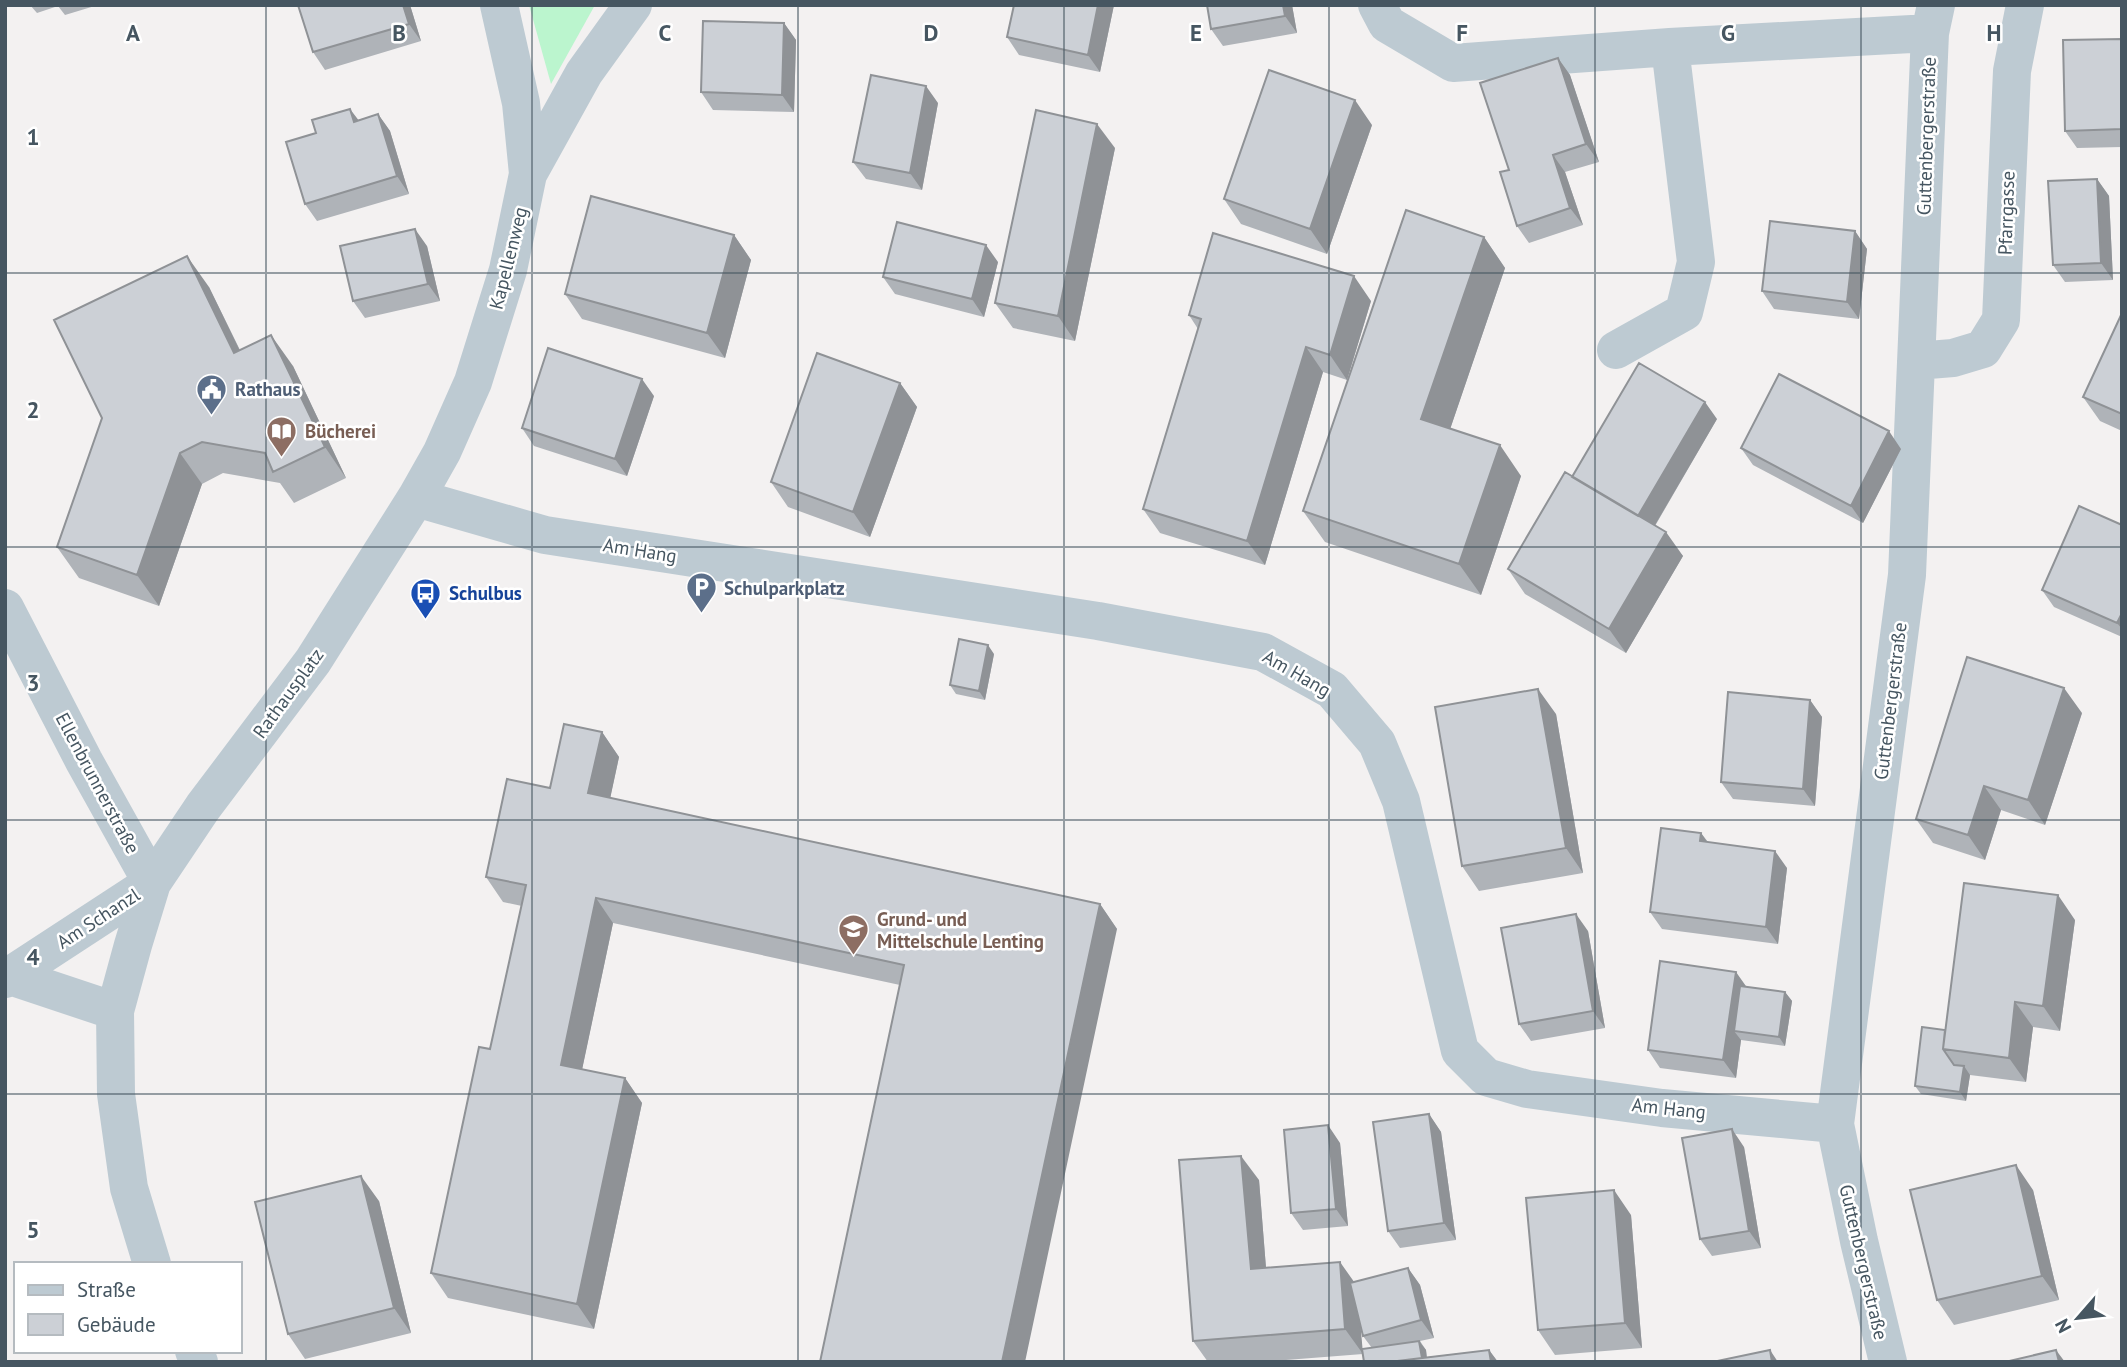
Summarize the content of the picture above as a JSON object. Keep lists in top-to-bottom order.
{
  "streets": {
    "street": [
      "Guttenbergerstraße",
      "Pfarrgasse",
      "Kapellenweg",
      "Am Hang",
      "Rathausplatz",
      "Ellenbrunnerstraße",
      "Am Schanzl"
    ]
  },
  "crossings": [
    ["Guttenbergerstraße", "Pfarrgasse"],
    ["Guttenbergerstraße", "Am Hang"],
    ["Kapellenweg", "Am Hang"],
    ["Kapellenweg", "Rathausplatz"],
    ["Am Hang", "Rathausplatz"],
    ["Rathausplatz", "Ellenbrunnerstraße"],
    ["Rathausplatz", "Am Schanzl"],
    ["Ellenbrunnerstraße", "Am Schanzl"]
  ],
  "places": {
    "public building": ["Rathaus"],
    "library": ["Bücherei"],
    "parking": ["Schulparkplatz"],
    "bus stop": ["Schulbus"],
    "school or university": ["Grund- und Mittelschule Lenting"]
  },
  "legend": ["Straße", "Gebäude"],
  "north": "bottom left",
  "grid": {
    "columns": [
      "A",
      "B",
      "C",
      "D",
      "E",
      "F",
      "G",
      "H"
    ],
    "rows": [
      "1",
      "2",
      "3",
      "4",
      "5"
    ]
  }
}
